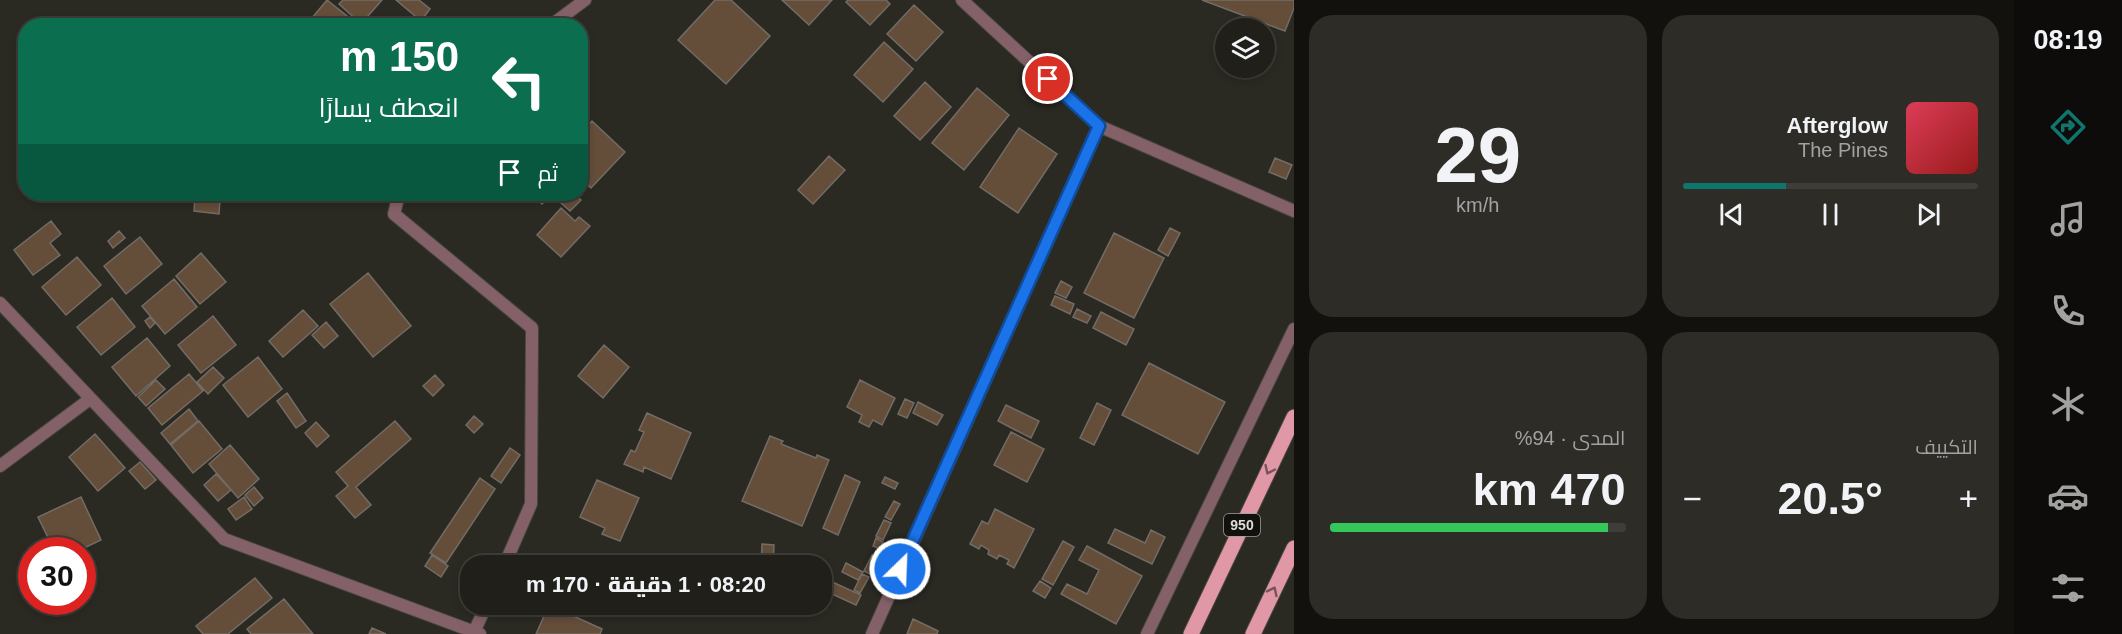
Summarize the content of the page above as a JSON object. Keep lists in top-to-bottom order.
{
  "streets": {
    "main road": ["950"]
  },
  "page": {
    "tabs": "08:19",
    "tile": [
      ["29", "km/h"],
      "التكييف",
      ["المدى · 94%", "470 km"]
    ],
    "turn": ["150 m", "انعطف يسارًا"],
    "song": ["Afterglow", "The Pines"],
    "then": "ثم",
    "heat": ["−", "20.5°", "+"],
    "limit": "30",
    "trip": "08:20 · 1 دقيقة · 170 m"
  }
}
